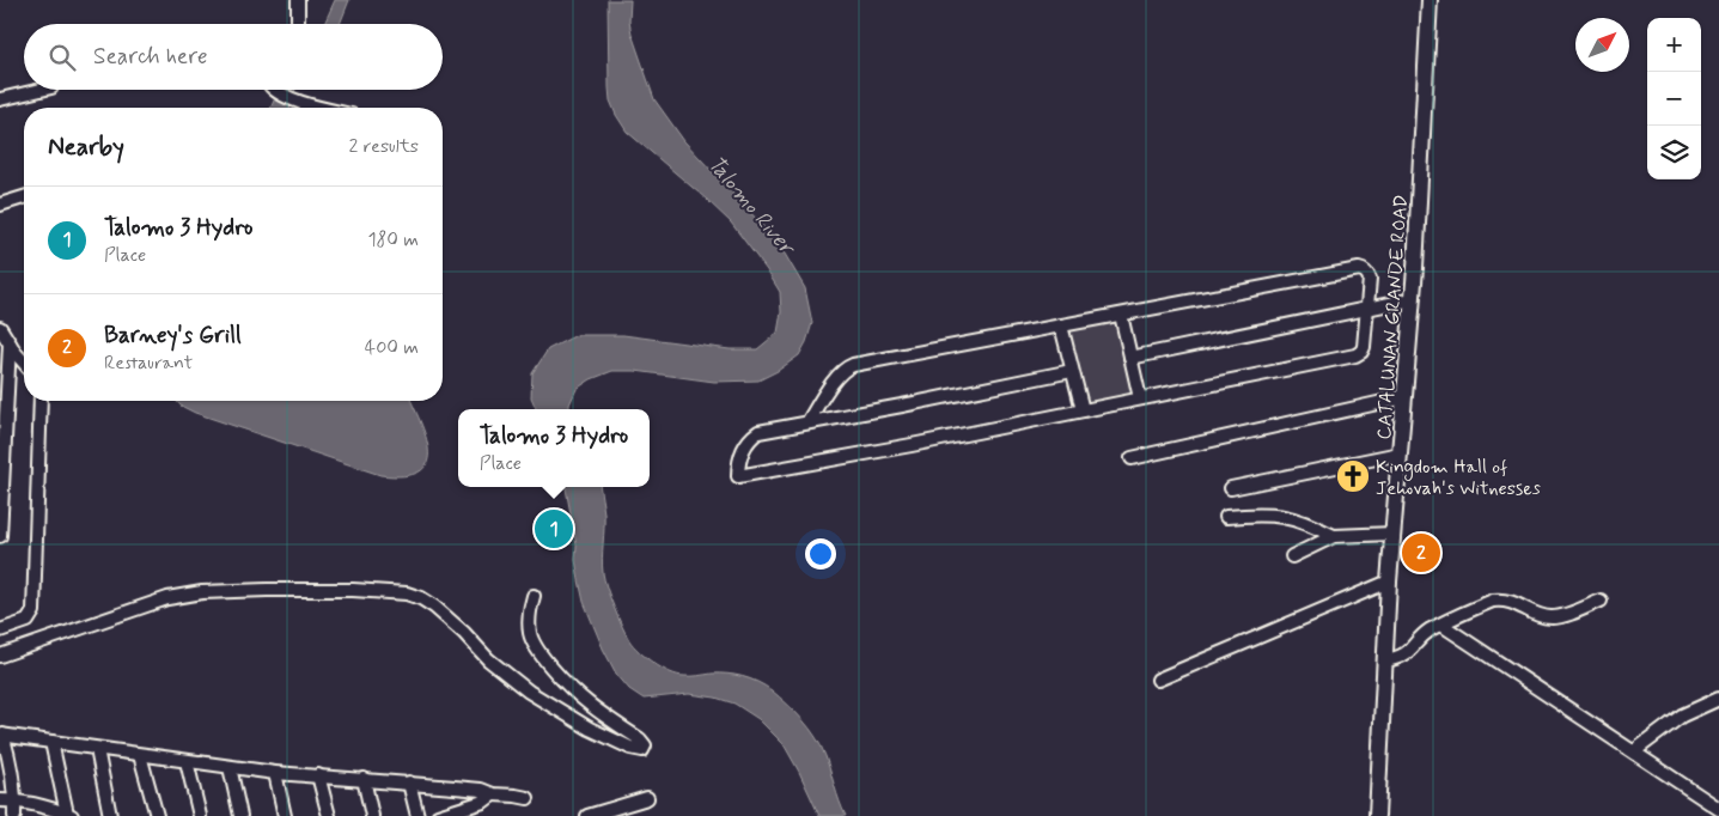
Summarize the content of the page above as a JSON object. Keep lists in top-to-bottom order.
{
  "streets": {
    "main road": ["CATALUNAN GRANDE ROAD"]
  },
  "water": ["Talomo River"],
  "places": {
    "church": ["Kingdom Hall of Jehovah's Witnesses"]
  },
  "north": "top right",
  "page": {
    "map_buttons": ["+", "−"],
    "search": "Search here",
    "heading": ["Nearby", "2 results"],
    "list": [
      {
        "mark": "1",
        "name": "Talomo 3 Hydro",
        "note": "Place",
        "value": "180 m"
      },
      {
        "mark": "2",
        "name": "Barney's Grill",
        "note": "Restaurant",
        "value": "400 m"
      }
    ],
    "popup": ["Talomo 3 Hydro", "Place"],
    "pins": ["1", "2"]
  }
}
